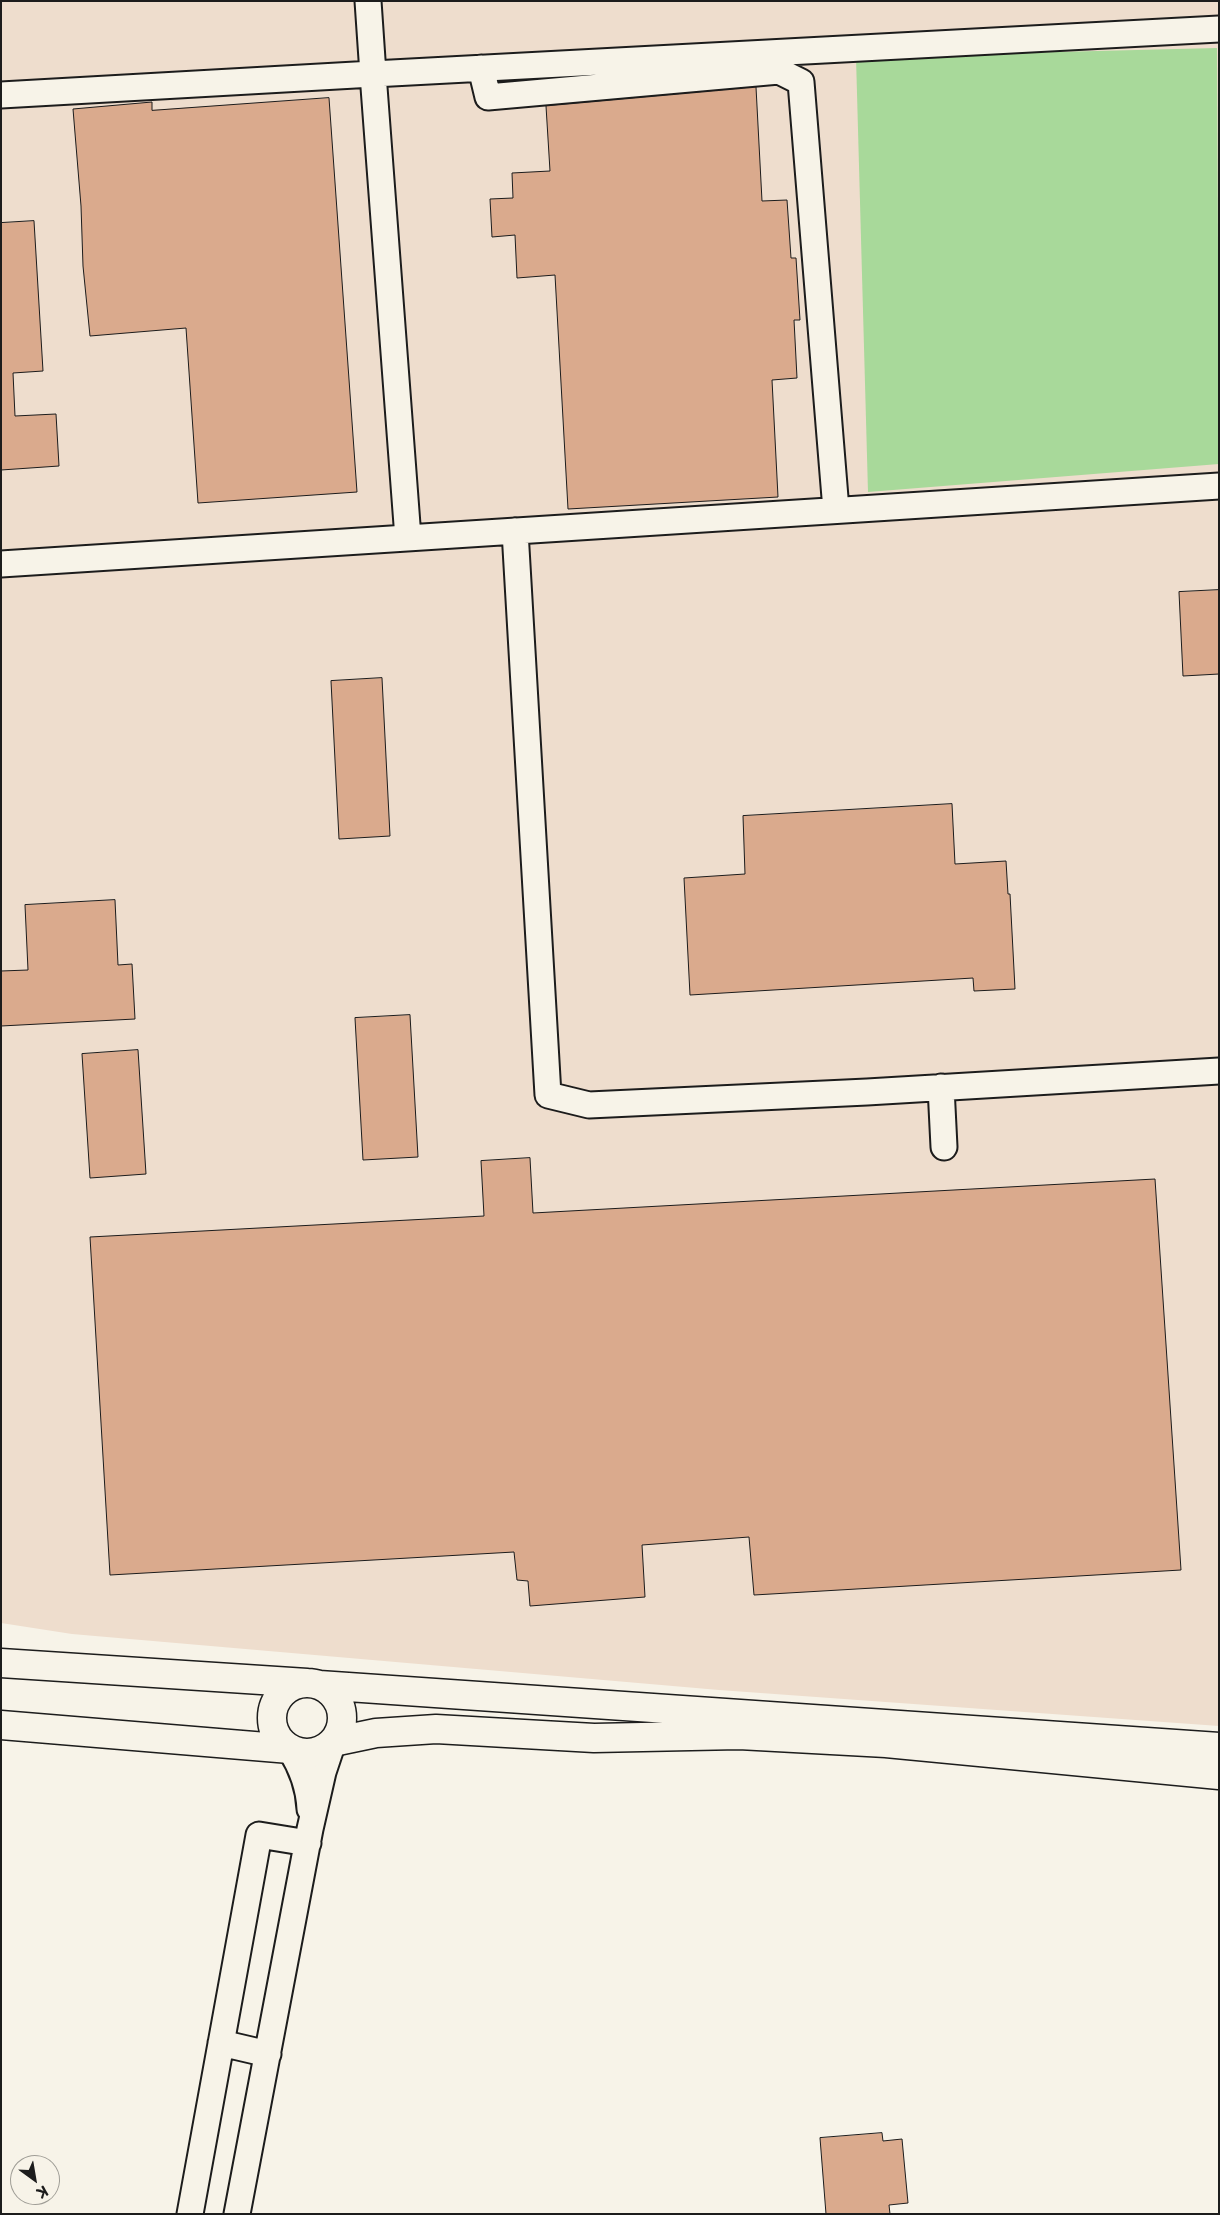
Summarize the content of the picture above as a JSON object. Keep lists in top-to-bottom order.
{
  "north": "bottom right"
}
